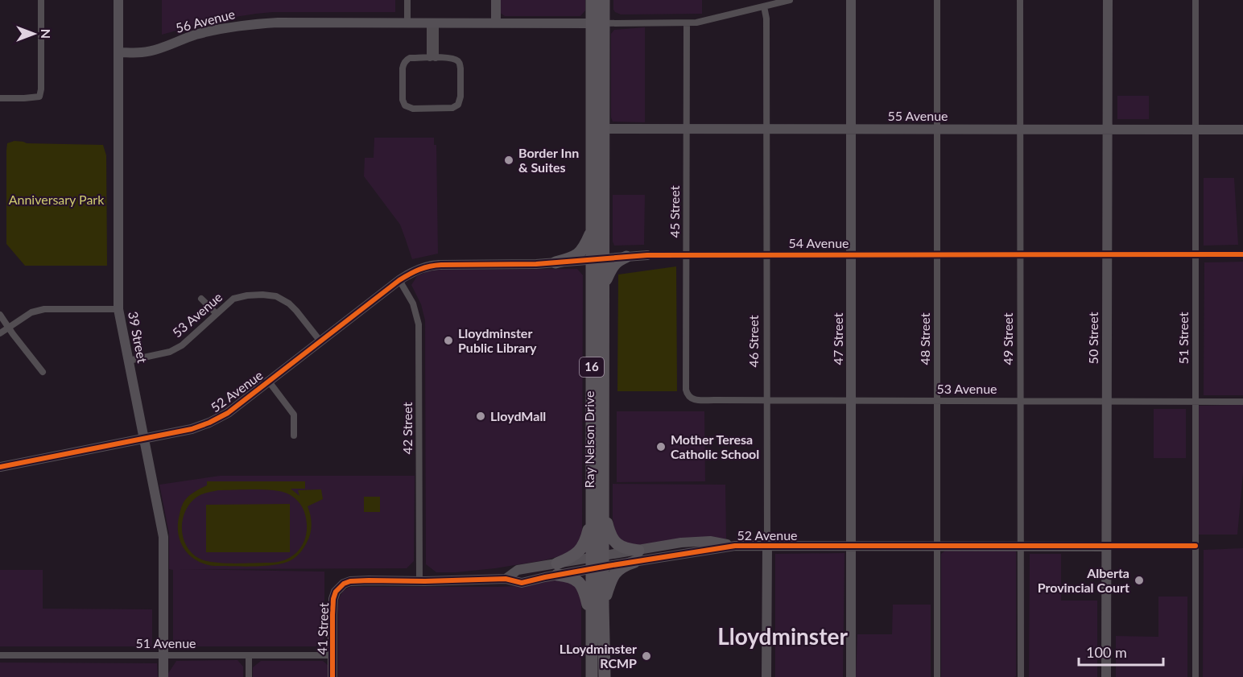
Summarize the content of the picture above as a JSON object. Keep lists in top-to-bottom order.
{
  "streets": {
    "highway": ["16", "Ray Nelson Drive"],
    "street": [
      "56 Avenue",
      "55 Avenue",
      "45 Street",
      "54 Avenue",
      "53 Avenue",
      "39 Street",
      "50 Street",
      "51 Street",
      "47 Street",
      "48 Street",
      "49 Street",
      "46 Street",
      "52 Avenue",
      "42 Street",
      "41 Street",
      "51 Avenue"
    ]
  },
  "crossings": [
    ["56 Avenue", "45 Street"],
    ["56 Avenue", "39 Street"],
    ["56 Avenue", "46 Street"],
    ["56 Avenue", "Ray Nelson Drive"],
    ["55 Avenue", "45 Street"],
    ["55 Avenue", "50 Street"],
    ["55 Avenue", "51 Street"],
    ["55 Avenue", "47 Street"],
    ["55 Avenue", "48 Street"],
    ["55 Avenue", "49 Street"],
    ["55 Avenue", "46 Street"],
    ["55 Avenue", "Ray Nelson Drive"],
    ["45 Street", "54 Avenue"],
    ["45 Street", "53 Avenue"],
    ["54 Avenue", "50 Street"],
    ["54 Avenue", "51 Street"],
    ["54 Avenue", "47 Street"],
    ["54 Avenue", "48 Street"],
    ["54 Avenue", "49 Street"],
    ["54 Avenue", "46 Street"],
    ["54 Avenue", "52 Avenue"],
    ["54 Avenue", "42 Street"],
    ["54 Avenue", "Ray Nelson Drive"],
    ["53 Avenue", "39 Street"],
    ["53 Avenue", "50 Street"],
    ["53 Avenue", "51 Street"],
    ["53 Avenue", "47 Street"],
    ["53 Avenue", "48 Street"],
    ["53 Avenue", "49 Street"],
    ["53 Avenue", "46 Street"],
    ["53 Avenue", "52 Avenue"],
    ["39 Street", "52 Avenue"],
    ["39 Street", "51 Avenue"],
    ["50 Street", "52 Avenue"],
    ["51 Street", "52 Avenue"],
    ["47 Street", "52 Avenue"],
    ["48 Street", "52 Avenue"],
    ["49 Street", "52 Avenue"],
    ["46 Street", "52 Avenue"],
    ["52 Avenue", "42 Street"],
    ["52 Avenue", "Ray Nelson Drive"],
    ["52 Avenue", "41 Street"],
    ["41 Street", "51 Avenue"]
  ],
  "districts": ["Lloydminster"],
  "parks": ["Anniversary Park"],
  "places": [
    "Border Inn & Suites",
    "Lloydminster Public Library",
    "LloydMall",
    "Mother Teresa Catholic School",
    "Alberta Provincial Court",
    "LLoydminster RCMP"
  ],
  "scale_bar": "100 m",
  "north": "right"
}
